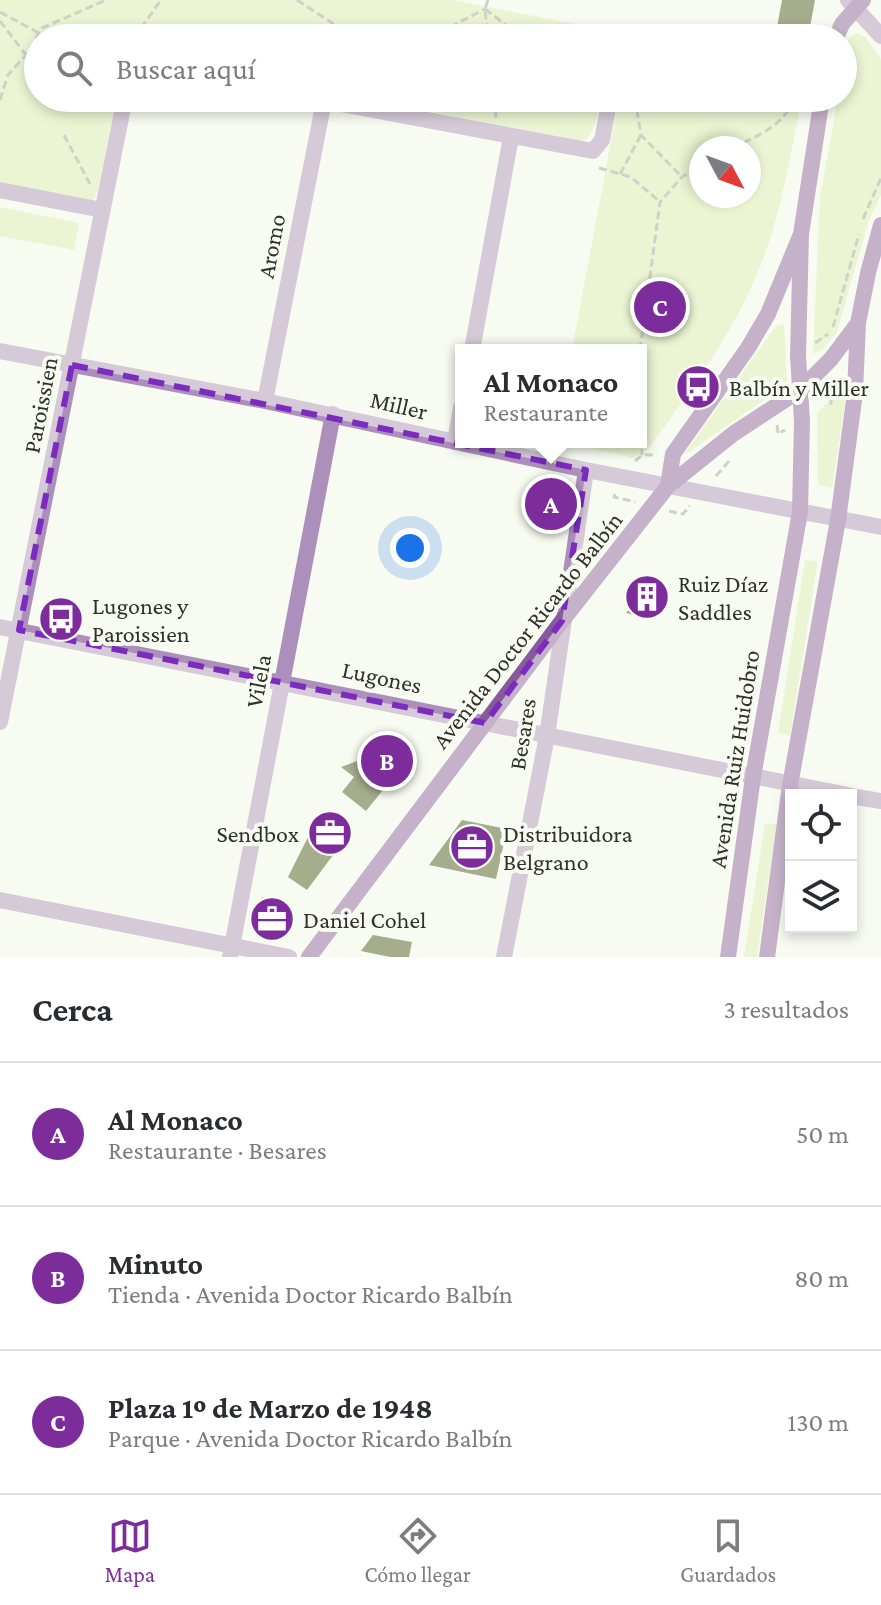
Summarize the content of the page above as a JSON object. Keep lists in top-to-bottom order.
{
  "streets": {
    "main road": ["Avenida Doctor Ricardo Balbín", "Avenida Ruiz Huidobro"],
    "street": [
      "Aromo",
      "Paroissien",
      "Miller",
      "Lugones",
      "Vilela",
      "Besares"
    ]
  },
  "crossings": [
    ["Aromo", "Miller"],
    ["Paroissien", "Miller"],
    ["Paroissien", "Lugones"],
    ["Miller", "Avenida Doctor Ricardo Balbín"],
    ["Miller", "Vilela"],
    ["Miller", "Besares"],
    ["Miller", "Avenida Ruiz Huidobro"],
    ["Avenida Doctor Ricardo Balbín", "Lugones"],
    ["Avenida Doctor Ricardo Balbín", "Besares"],
    ["Avenida Doctor Ricardo Balbín", "Avenida Ruiz Huidobro"],
    ["Lugones", "Vilela"],
    ["Lugones", "Besares"],
    ["Lugones", "Avenida Ruiz Huidobro"]
  ],
  "places": {
    "bus stop": ["Balbín y Miller", "Lugones y Paroissien"],
    "building": ["Ruiz Díaz Saddles"],
    "office": ["Sendbox", "Distribuidora Belgrano", "Daniel Cohel"]
  },
  "north": "bottom right",
  "page": {
    "search": "Buscar aquí",
    "pins": ["C", "A", "B"],
    "popup": ["Al Monaco", "Restaurante"],
    "heading": ["Cerca", "3 resultados"],
    "list": [
      {
        "mark": "A",
        "name": "Al Monaco",
        "note": "Restaurante · Besares",
        "value": "50 m"
      },
      {
        "mark": "B",
        "name": "Minuto",
        "note": "Tienda · Avenida Doctor Ricardo Balbín",
        "value": "80 m"
      },
      {
        "mark": "C",
        "name": "Plaza 1º de Marzo de 1948",
        "note": "Parque · Avenida Doctor Ricardo Balbín",
        "value": "130 m"
      }
    ],
    "nav": ["Mapa", "Cómo llegar", "Guardados"]
  }
}
